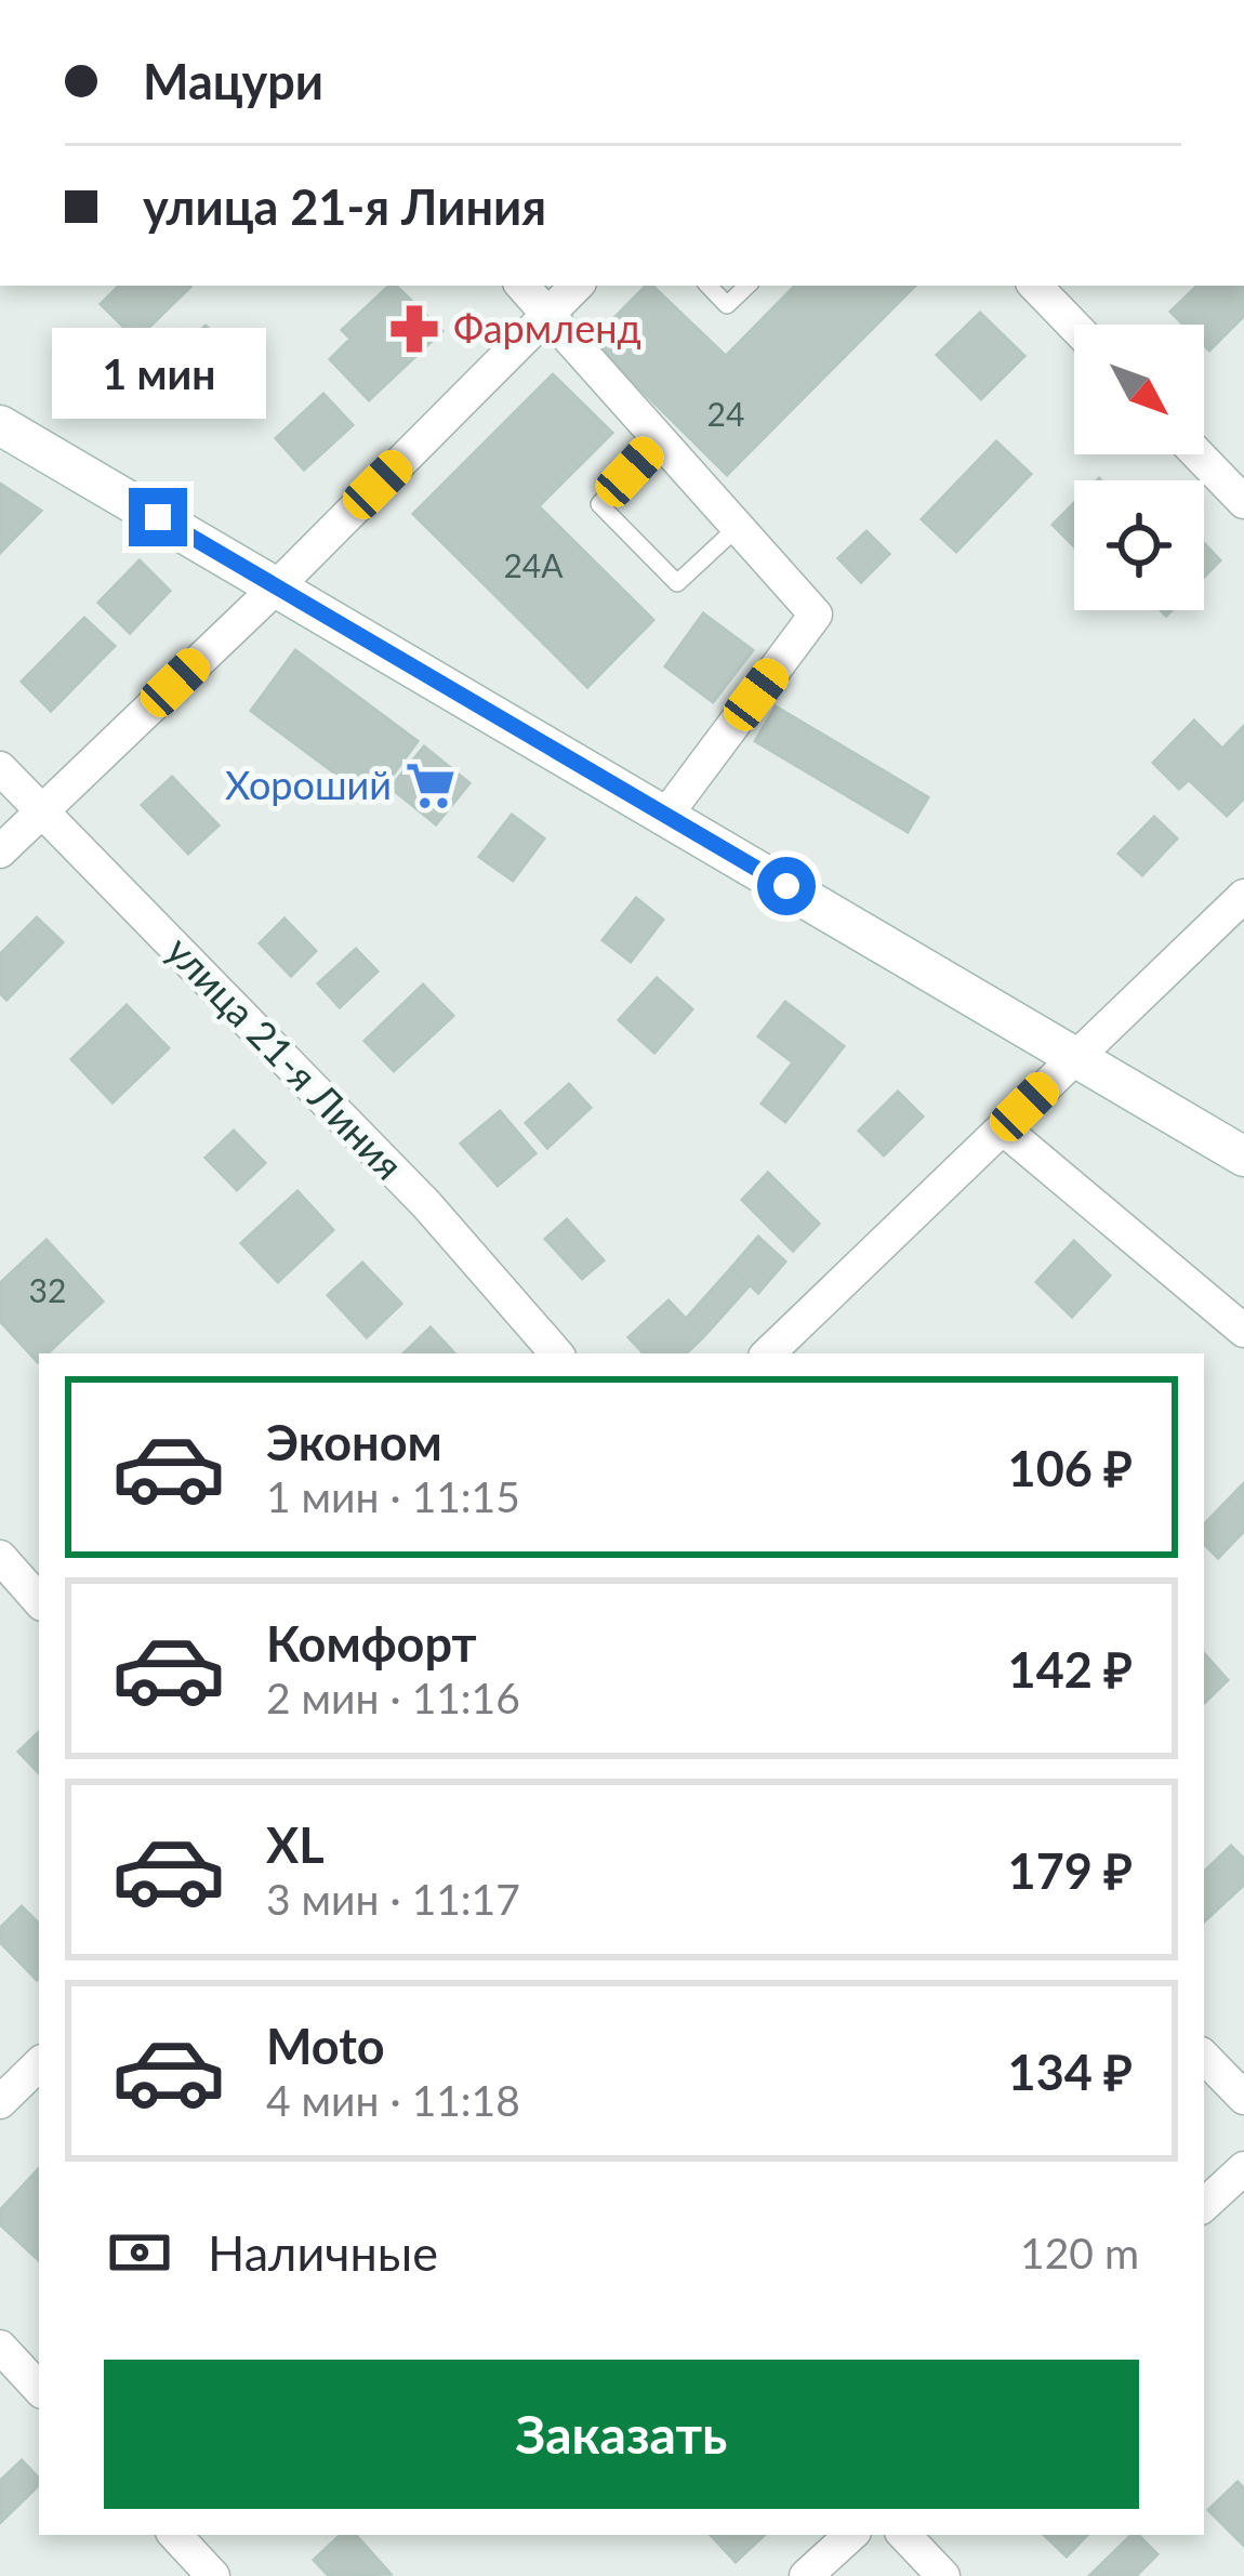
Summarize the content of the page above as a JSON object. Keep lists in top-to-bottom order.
{
  "streets": {
    "street": ["улица 21-я Линия"]
  },
  "places": {
    "pharmacy": ["Фармленд"],
    "supermarket": ["Хороший"]
  },
  "house_numbers": ["24", "24А", "32"],
  "north": "bottom right",
  "page": {
    "banner": ["Мацури", "улица 21-я Линия"],
    "bubble": "1 мин",
    "list": [
      {
        "name": "Эконом",
        "note": "1 мин · 11:15",
        "value": "106 ₽"
      },
      {
        "name": "Комфорт",
        "note": "2 мин · 11:16",
        "value": "142 ₽"
      },
      {
        "name": "XL",
        "note": "3 мин · 11:17",
        "value": "179 ₽"
      },
      {
        "name": "Moto",
        "note": "4 мин · 11:18",
        "value": "134 ₽"
      }
    ],
    "pay": ["Наличные", "120 m"],
    "buttons": "Заказать"
  }
}
